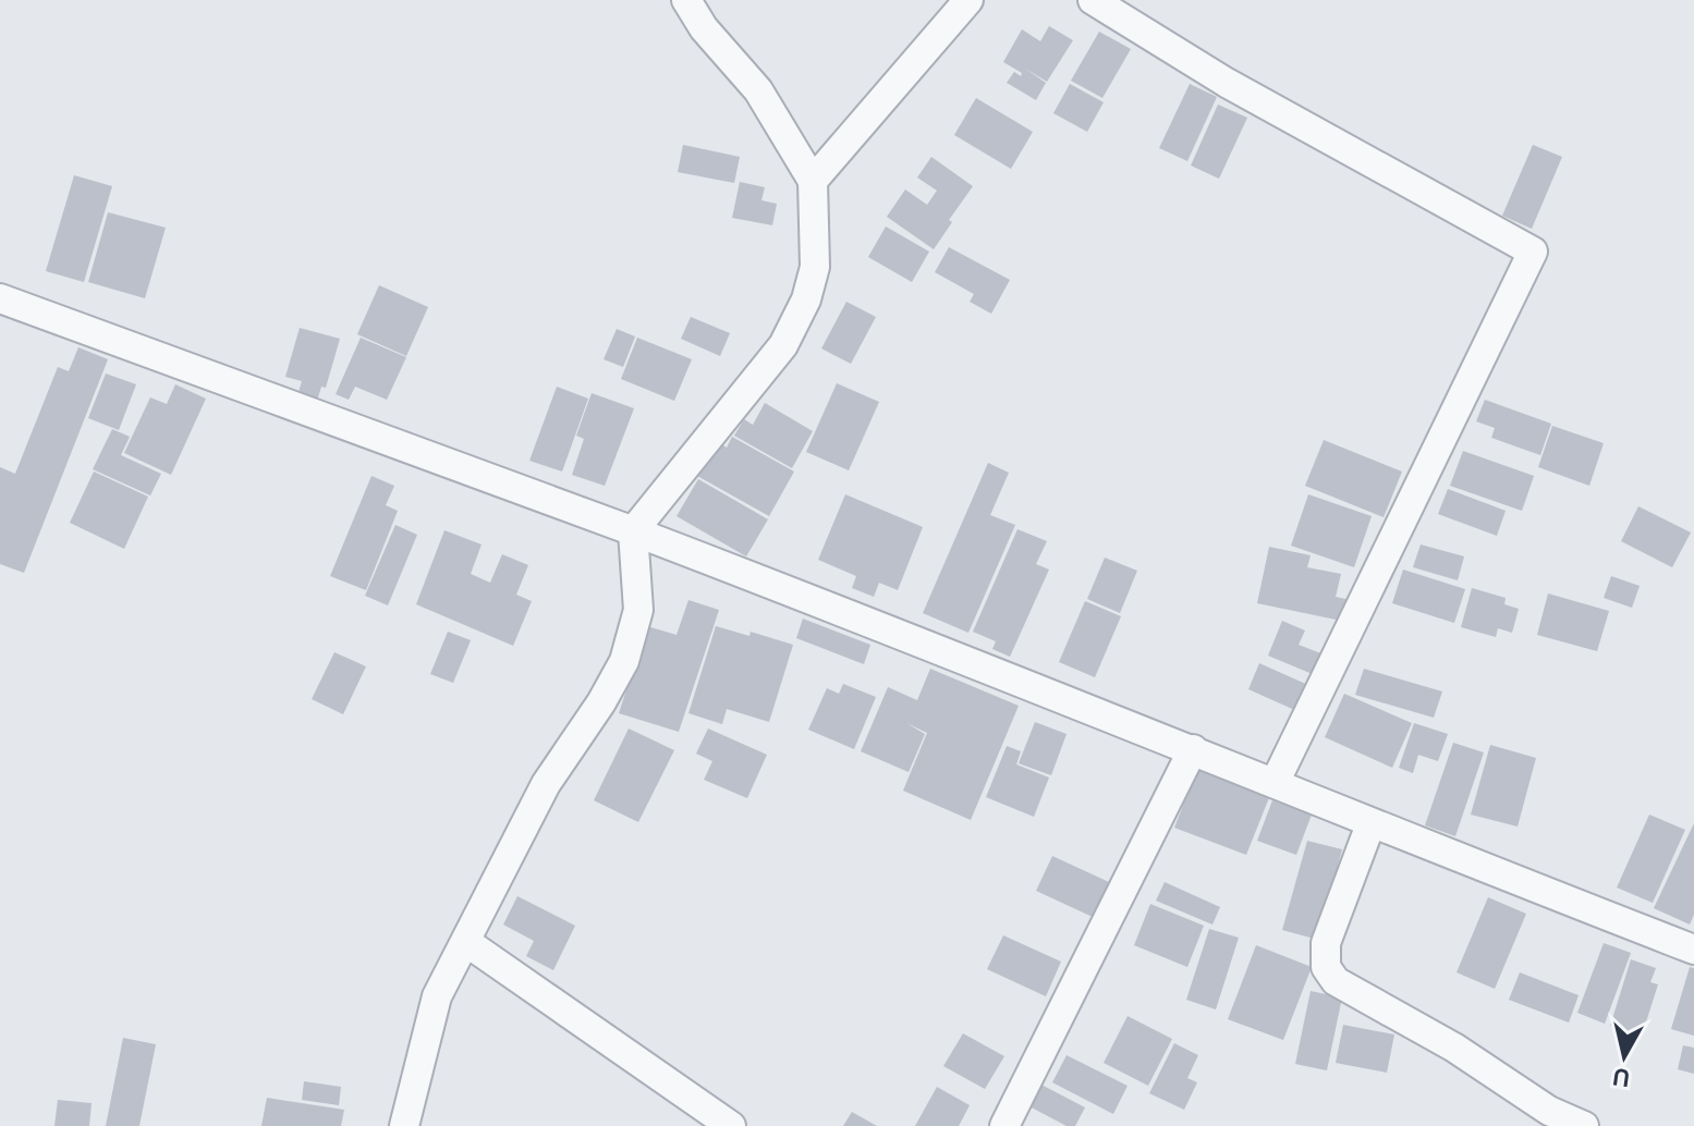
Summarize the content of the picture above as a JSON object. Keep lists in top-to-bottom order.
{
  "north": "bottom"
}
